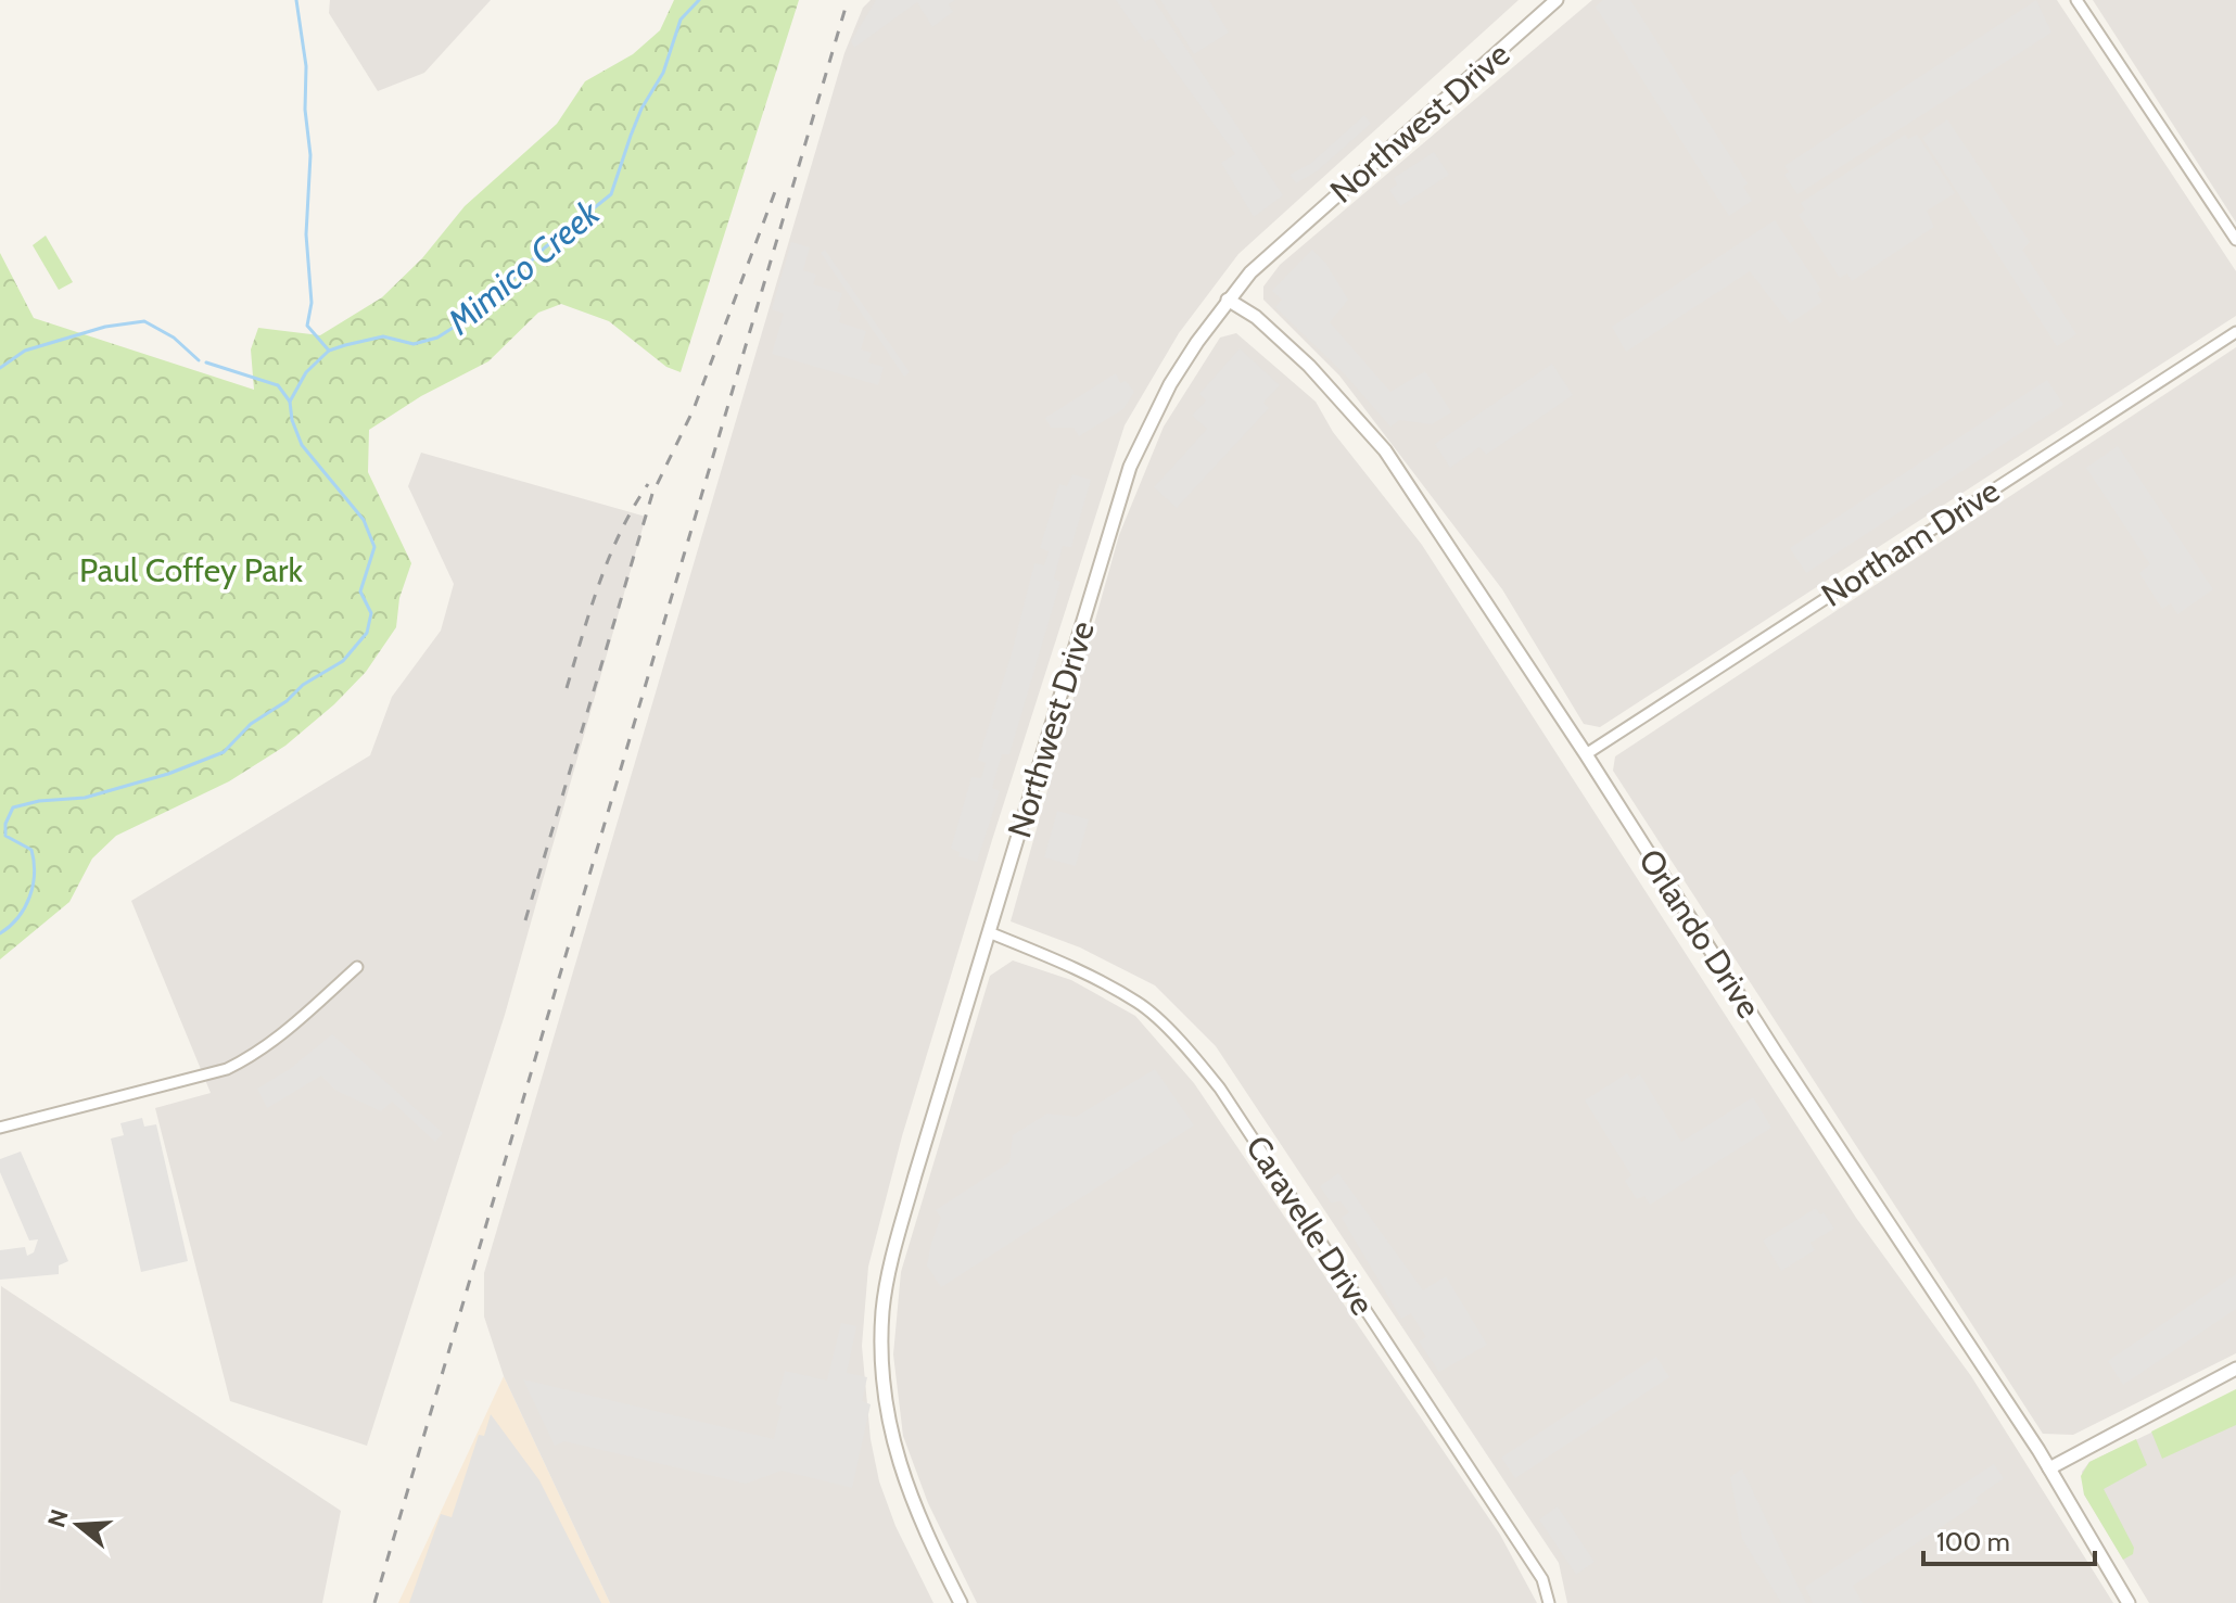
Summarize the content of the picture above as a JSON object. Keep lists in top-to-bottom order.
{
  "streets": {
    "street": [
      "Northwest Drive",
      "Northam Drive",
      "Orlando Drive",
      "Caravelle Drive"
    ]
  },
  "crossings": [
    ["Northwest Drive", "Orlando Drive"],
    ["Northwest Drive", "Caravelle Drive"],
    ["Northam Drive", "Orlando Drive"]
  ],
  "water": ["Mimico Creek"],
  "parks": ["Paul Coffey Park"],
  "scale_bar": "100 m",
  "north": "left"
}
